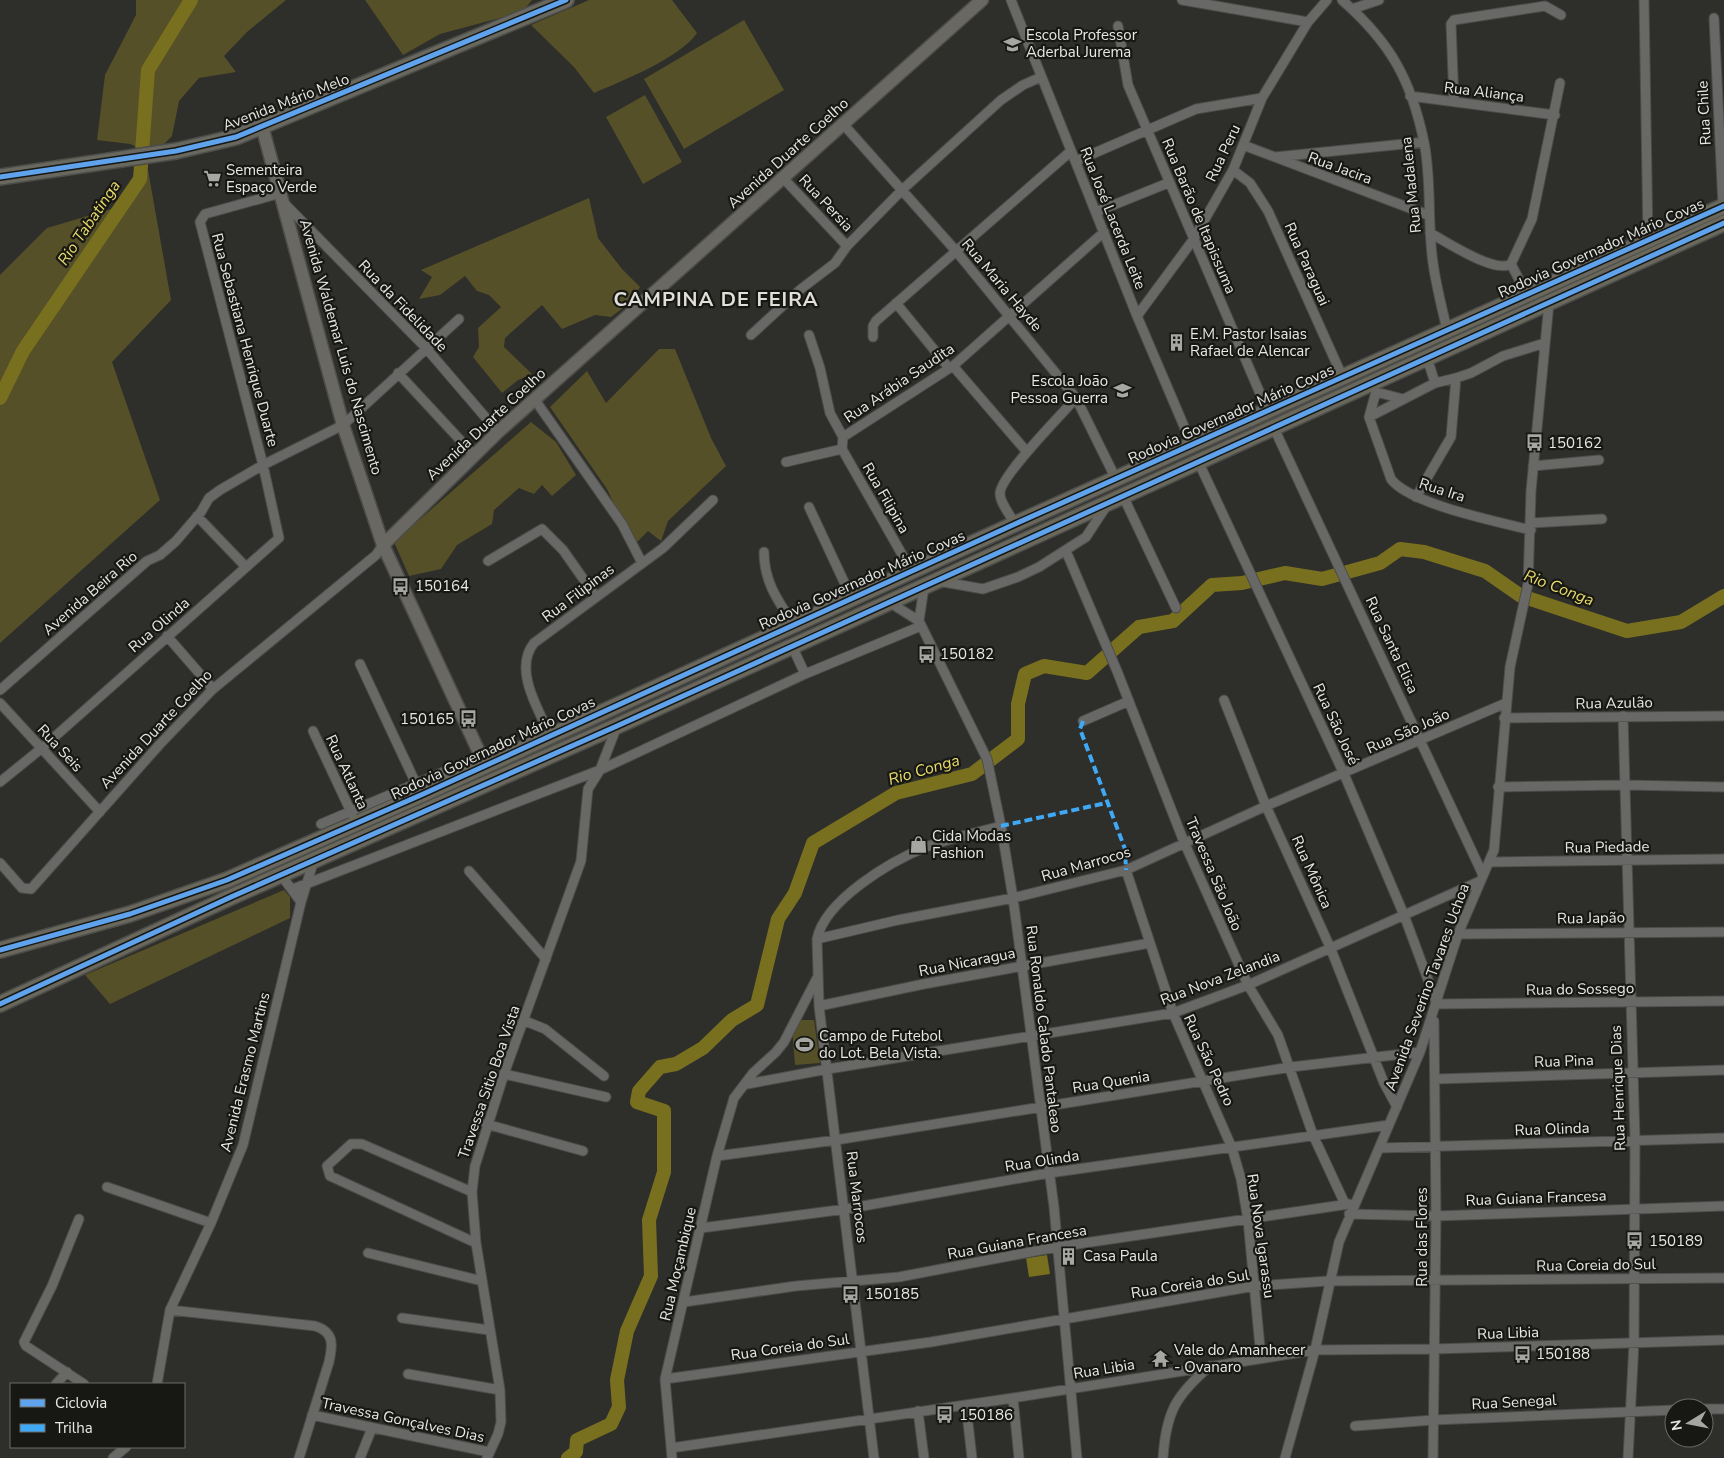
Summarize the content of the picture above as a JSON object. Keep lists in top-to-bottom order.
{
  "streets": {
    "highway": ["Rodovia Governador Mário Covas"],
    "main road": ["Avenida Mário Melo", "Avenida Duarte Coelho", "Avenida Waldemar Luis do Nascimento"],
    "street": [
      "Rua Aliança",
      "Rua Chile",
      "Rua Peru",
      "Rua Jacira",
      "Rua Madalena",
      "Rua Persia",
      "Rua Barão de Itapissuma",
      "Rua José Lacerda Leite",
      "Rua Paraguai",
      "Rua Maria Hayde",
      "Rua da Fidelidade",
      "Rua Sebastiana Henrique Duarte",
      "Rua Arábia Saudita",
      "Rua Ira",
      "Rua Filipina",
      "Avenida Beira Rio",
      "Rua Filipinas",
      "Rua Olinda",
      "Rua Santa Elisa",
      "Rua Azulão",
      "Rua São José",
      "Rua São João",
      "Rua Seis",
      "Rua Atlanta",
      "Rua Piedade",
      "Rua Marrocos",
      "Rua Mônica",
      "Travessa São João",
      "Rua Japão",
      "Rua Nicaragua",
      "Rua Nova Zelandia",
      "Avenida Severino Tavares Uchoa",
      "Rua do Sossego",
      "Rua Ronaldo Calado Pantaleao",
      "Rua São Pedro",
      "Rua Pina",
      "Avenida Erasmo Martins",
      "Travessa Sitio Boa Vista",
      "Rua Quenia",
      "Rua Henrique Dias",
      "Rua Guiana Francesa",
      "Rua Nova Igarassu",
      "Rua das Flores",
      "Rua Moçambique",
      "Rua Coreia do Sul",
      "Rua Libia",
      "Rua Senegal",
      "Travessa Gonçalves Dias"
    ]
  },
  "crossings": [
    ["Rua Aliança", "Rua Madalena"],
    ["Avenida Mário Melo", "Avenida Waldemar Luis do Nascimento"],
    ["Rua Chile", "Rodovia Governador Mário Covas"],
    ["Avenida Duarte Coelho", "Rua Persia"],
    ["Avenida Duarte Coelho", "Rua Maria Hayde"],
    ["Avenida Duarte Coelho", "Rua da Fidelidade"],
    ["Avenida Duarte Coelho", "Avenida Waldemar Luis do Nascimento"],
    ["Avenida Duarte Coelho", "Rua Seis"],
    ["Rua Peru", "Rua Jacira"],
    ["Rua Peru", "Rua Barão de Itapissuma"],
    ["Rua Peru", "Rua José Lacerda Leite"],
    ["Rua Peru", "Rua Paraguai"],
    ["Rua Jacira", "Rua Madalena"],
    ["Rua Madalena", "Rodovia Governador Mário Covas"],
    ["Rua Barão de Itapissuma", "Rodovia Governador Mário Covas"],
    ["Rua José Lacerda Leite", "Rodovia Governador Mário Covas"],
    ["Rua José Lacerda Leite", "Rua Arábia Saudita"],
    ["Rodovia Governador Mário Covas", "Rua Paraguai"],
    ["Rodovia Governador Mário Covas", "Rua Maria Hayde"],
    ["Rodovia Governador Mário Covas", "Avenida Waldemar Luis do Nascimento"],
    ["Rodovia Governador Mário Covas", "Rua Filipina"],
    ["Rodovia Governador Mário Covas", "Rua Filipinas"],
    ["Rodovia Governador Mário Covas", "Rua Santa Elisa"],
    ["Rodovia Governador Mário Covas", "Rua São José"],
    ["Rodovia Governador Mário Covas", "Rua Atlanta"],
    ["Rodovia Governador Mário Covas", "Avenida Severino Tavares Uchoa"],
    ["Rodovia Governador Mário Covas", "Avenida Erasmo Martins"],
    ["Rodovia Governador Mário Covas", "Travessa Sitio Boa Vista"],
    ["Rua Maria Hayde", "Rua Arábia Saudita"],
    ["Rua da Fidelidade", "Rua Sebastiana Henrique Duarte"],
    ["Rua da Fidelidade", "Avenida Waldemar Luis do Nascimento"],
    ["Rua da Fidelidade", "Avenida Beira Rio"],
    ["Rua Sebastiana Henrique Duarte", "Avenida Waldemar Luis do Nascimento"],
    ["Rua Sebastiana Henrique Duarte", "Avenida Beira Rio"],
    ["Rua Sebastiana Henrique Duarte", "Rua Olinda"],
    ["Avenida Waldemar Luis do Nascimento", "Avenida Beira Rio"],
    ["Rua Ira", "Avenida Severino Tavares Uchoa"],
    ["Avenida Beira Rio", "Rua Olinda"],
    ["Rua Olinda", "Rua Seis"],
    ["Rua Olinda", "Rua Marrocos"],
    ["Rua Olinda", "Travessa São João"],
    ["Rua Olinda", "Avenida Severino Tavares Uchoa"],
    ["Rua Olinda", "Rua Ronaldo Calado Pantaleao"],
    ["Rua Olinda", "Rua São Pedro"],
    ["Rua Olinda", "Rua Henrique Dias"],
    ["Rua Olinda", "Rua Nova Igarassu"],
    ["Rua Olinda", "Rua das Flores"],
    ["Rua Olinda", "Rua Moçambique"],
    ["Rua Santa Elisa", "Rua São João"],
    ["Rua Santa Elisa", "Rua Nova Zelandia"],
    ["Rua Santa Elisa", "Avenida Severino Tavares Uchoa"],
    ["Rua Azulão", "Avenida Severino Tavares Uchoa"],
    ["Rua Azulão", "Rua Henrique Dias"],
    ["Rua São José", "Rua São João"],
    ["Rua São José", "Rua Nova Zelandia"],
    ["Rua São José", "Avenida Severino Tavares Uchoa"],
    ["Rua São José", "Rua do Sossego"],
    ["Rua São João", "Rua Marrocos"],
    ["Rua São João", "Rua Mônica"],
    ["Rua São João", "Avenida Severino Tavares Uchoa"],
    ["Rua Piedade", "Avenida Severino Tavares Uchoa"],
    ["Rua Piedade", "Rua Henrique Dias"],
    ["Rua Marrocos", "Rua Mônica"],
    ["Rua Marrocos", "Travessa São João"],
    ["Rua Marrocos", "Rua Nicaragua"],
    ["Rua Marrocos", "Rua Nova Zelandia"],
    ["Rua Marrocos", "Rua Ronaldo Calado Pantaleao"],
    ["Rua Marrocos", "Rua São Pedro"],
    ["Rua Marrocos", "Rua Quenia"],
    ["Rua Marrocos", "Rua Guiana Francesa"],
    ["Rua Marrocos", "Rua Moçambique"],
    ["Rua Marrocos", "Rua Coreia do Sul"],
    ["Rua Marrocos", "Rua Libia"],
    ["Rua Mônica", "Rua Nova Zelandia"],
    ["Rua Mônica", "Avenida Severino Tavares Uchoa"],
    ["Rua Mônica", "Rua Quenia"],
    ["Travessa São João", "Rua Nova Zelandia"],
    ["Travessa São João", "Rua Quenia"],
    ["Travessa São João", "Rua Guiana Francesa"],
    ["Rua Japão", "Avenida Severino Tavares Uchoa"],
    ["Rua Japão", "Rua Henrique Dias"],
    ["Rua Nicaragua", "Rua Ronaldo Calado Pantaleao"],
    ["Rua Nicaragua", "Rua São Pedro"],
    ["Rua Nova Zelandia", "Avenida Severino Tavares Uchoa"],
    ["Rua Nova Zelandia", "Rua Ronaldo Calado Pantaleao"],
    ["Rua Nova Zelandia", "Rua São Pedro"],
    ["Rua Nova Zelandia", "Rua Moçambique"],
    ["Avenida Severino Tavares Uchoa", "Rua do Sossego"],
    ["Avenida Severino Tavares Uchoa", "Rua Quenia"],
    ["Avenida Severino Tavares Uchoa", "Rua Guiana Francesa"],
    ["Avenida Severino Tavares Uchoa", "Rua das Flores"],
    ["Avenida Severino Tavares Uchoa", "Rua Coreia do Sul"],
    ["Avenida Severino Tavares Uchoa", "Rua Libia"],
    ["Rua do Sossego", "Rua Henrique Dias"],
    ["Rua Ronaldo Calado Pantaleao", "Rua Quenia"],
    ["Rua Ronaldo Calado Pantaleao", "Rua Guiana Francesa"],
    ["Rua Ronaldo Calado Pantaleao", "Rua Coreia do Sul"],
    ["Rua Ronaldo Calado Pantaleao", "Rua Libia"],
    ["Rua São Pedro", "Rua Quenia"],
    ["Rua São Pedro", "Rua Nova Igarassu"],
    ["Rua Pina", "Rua Henrique Dias"],
    ["Rua Pina", "Rua das Flores"],
    ["Travessa Sitio Boa Vista", "Travessa Gonçalves Dias"],
    ["Rua Quenia", "Rua Moçambique"],
    ["Rua Henrique Dias", "Rua Guiana Francesa"],
    ["Rua Henrique Dias", "Rua Coreia do Sul"],
    ["Rua Henrique Dias", "Rua Libia"],
    ["Rua Henrique Dias", "Rua Senegal"],
    ["Rua Guiana Francesa", "Rua Nova Igarassu"],
    ["Rua Guiana Francesa", "Rua das Flores"],
    ["Rua Guiana Francesa", "Rua Moçambique"],
    ["Rua Nova Igarassu", "Rua Coreia do Sul"],
    ["Rua Nova Igarassu", "Rua Libia"],
    ["Rua das Flores", "Rua Coreia do Sul"],
    ["Rua das Flores", "Rua Libia"],
    ["Rua das Flores", "Rua Senegal"],
    ["Rua Moçambique", "Rua Coreia do Sul"],
    ["Rua Moçambique", "Rua Libia"]
  ],
  "districts": ["CAMPINA DE FEIRA"],
  "water": ["Rio Tabatinga", "Rio Conga"],
  "places": {
    "school or university": ["Escola Professor Aderbal Jurema", "Escola João Pessoa Guerra"],
    "supermarket": ["Sementeira Espaço Verde"],
    "building": ["E.M. Pastor Isaias Rafael de Alencar", "Casa Paula"],
    "bus stop": [
      "150162",
      "150164",
      "150182",
      "150165",
      "150189",
      "150185",
      "150188",
      "150186"
    ],
    "shop": ["Cida Modas Fashion"],
    "sports": ["Campo de Futebol do Lot. Bela Vista."],
    "temple": ["Vale do Amanhecer - Ovanaro"]
  },
  "legend": ["Ciclovia", "Trilha"],
  "north": "left"
}
